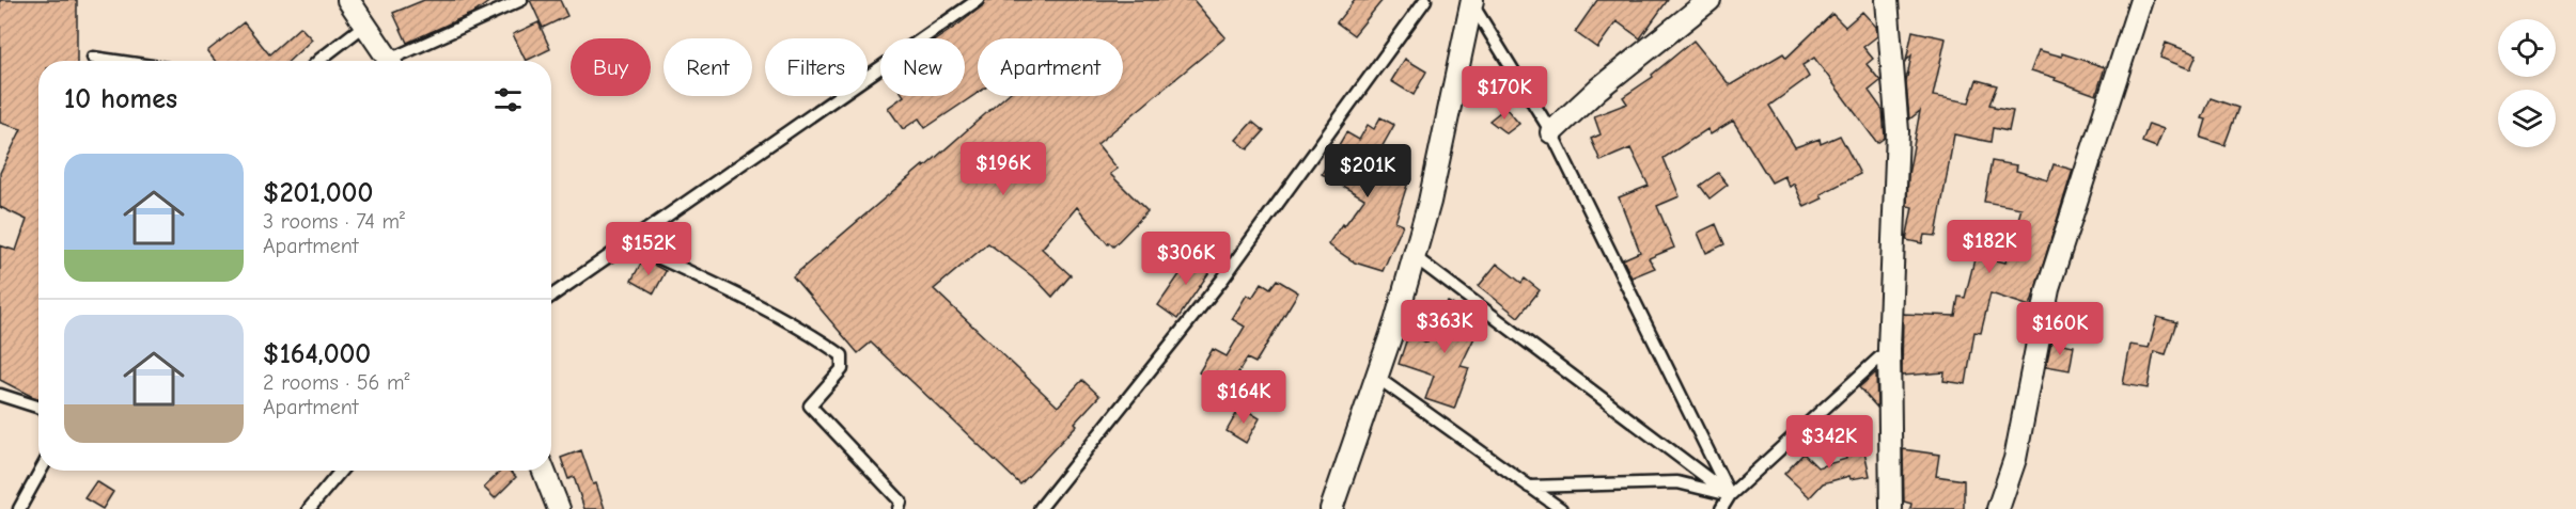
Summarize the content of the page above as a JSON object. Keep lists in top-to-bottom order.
{
  "page": {
    "chip": [
      "Buy",
      "Rent",
      "Filters",
      "New",
      "Apartment"
    ],
    "heading": "10 homes",
    "price": [
      "$170K",
      "$196K",
      "$201K",
      "$182K",
      "$152K",
      "$306K",
      "$363K",
      "$160K",
      "$164K",
      "$342K"
    ],
    "list": [
      {
        "name": "$201,000",
        "note": "3 rooms · 74 m² · Apartment"
      },
      {
        "name": "$164,000",
        "note": "2 rooms · 56 m² · Apartment"
      }
    ]
  }
}
